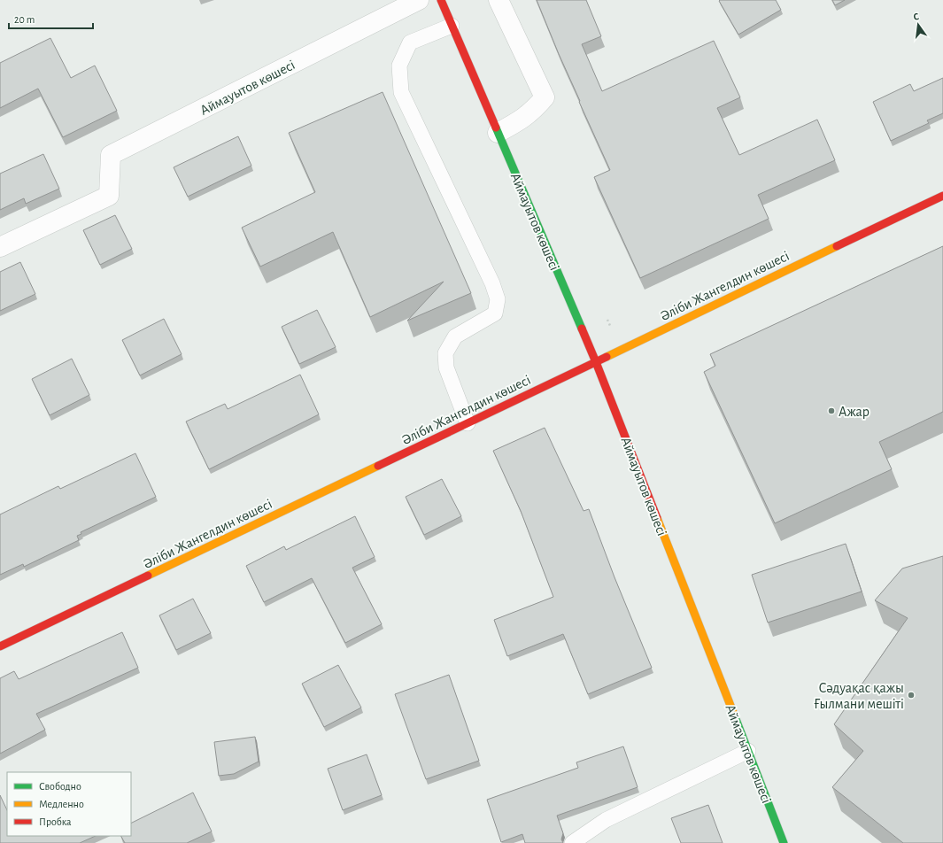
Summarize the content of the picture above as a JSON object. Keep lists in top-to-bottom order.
{
  "streets": {
    "street": ["Аймауытов көшесі", "Әліби Жангелдин көшесі"]
  },
  "crossings": [
    ["Аймауытов көшесі", "Әліби Жангелдин көшесі"]
  ],
  "places": ["Ажар", "Сәдуақас қажы Ғылмани мешіті"],
  "legend": ["Свободно", "Медленно", "Пробка"],
  "scale_bar": "20 m",
  "north": "top"
}
